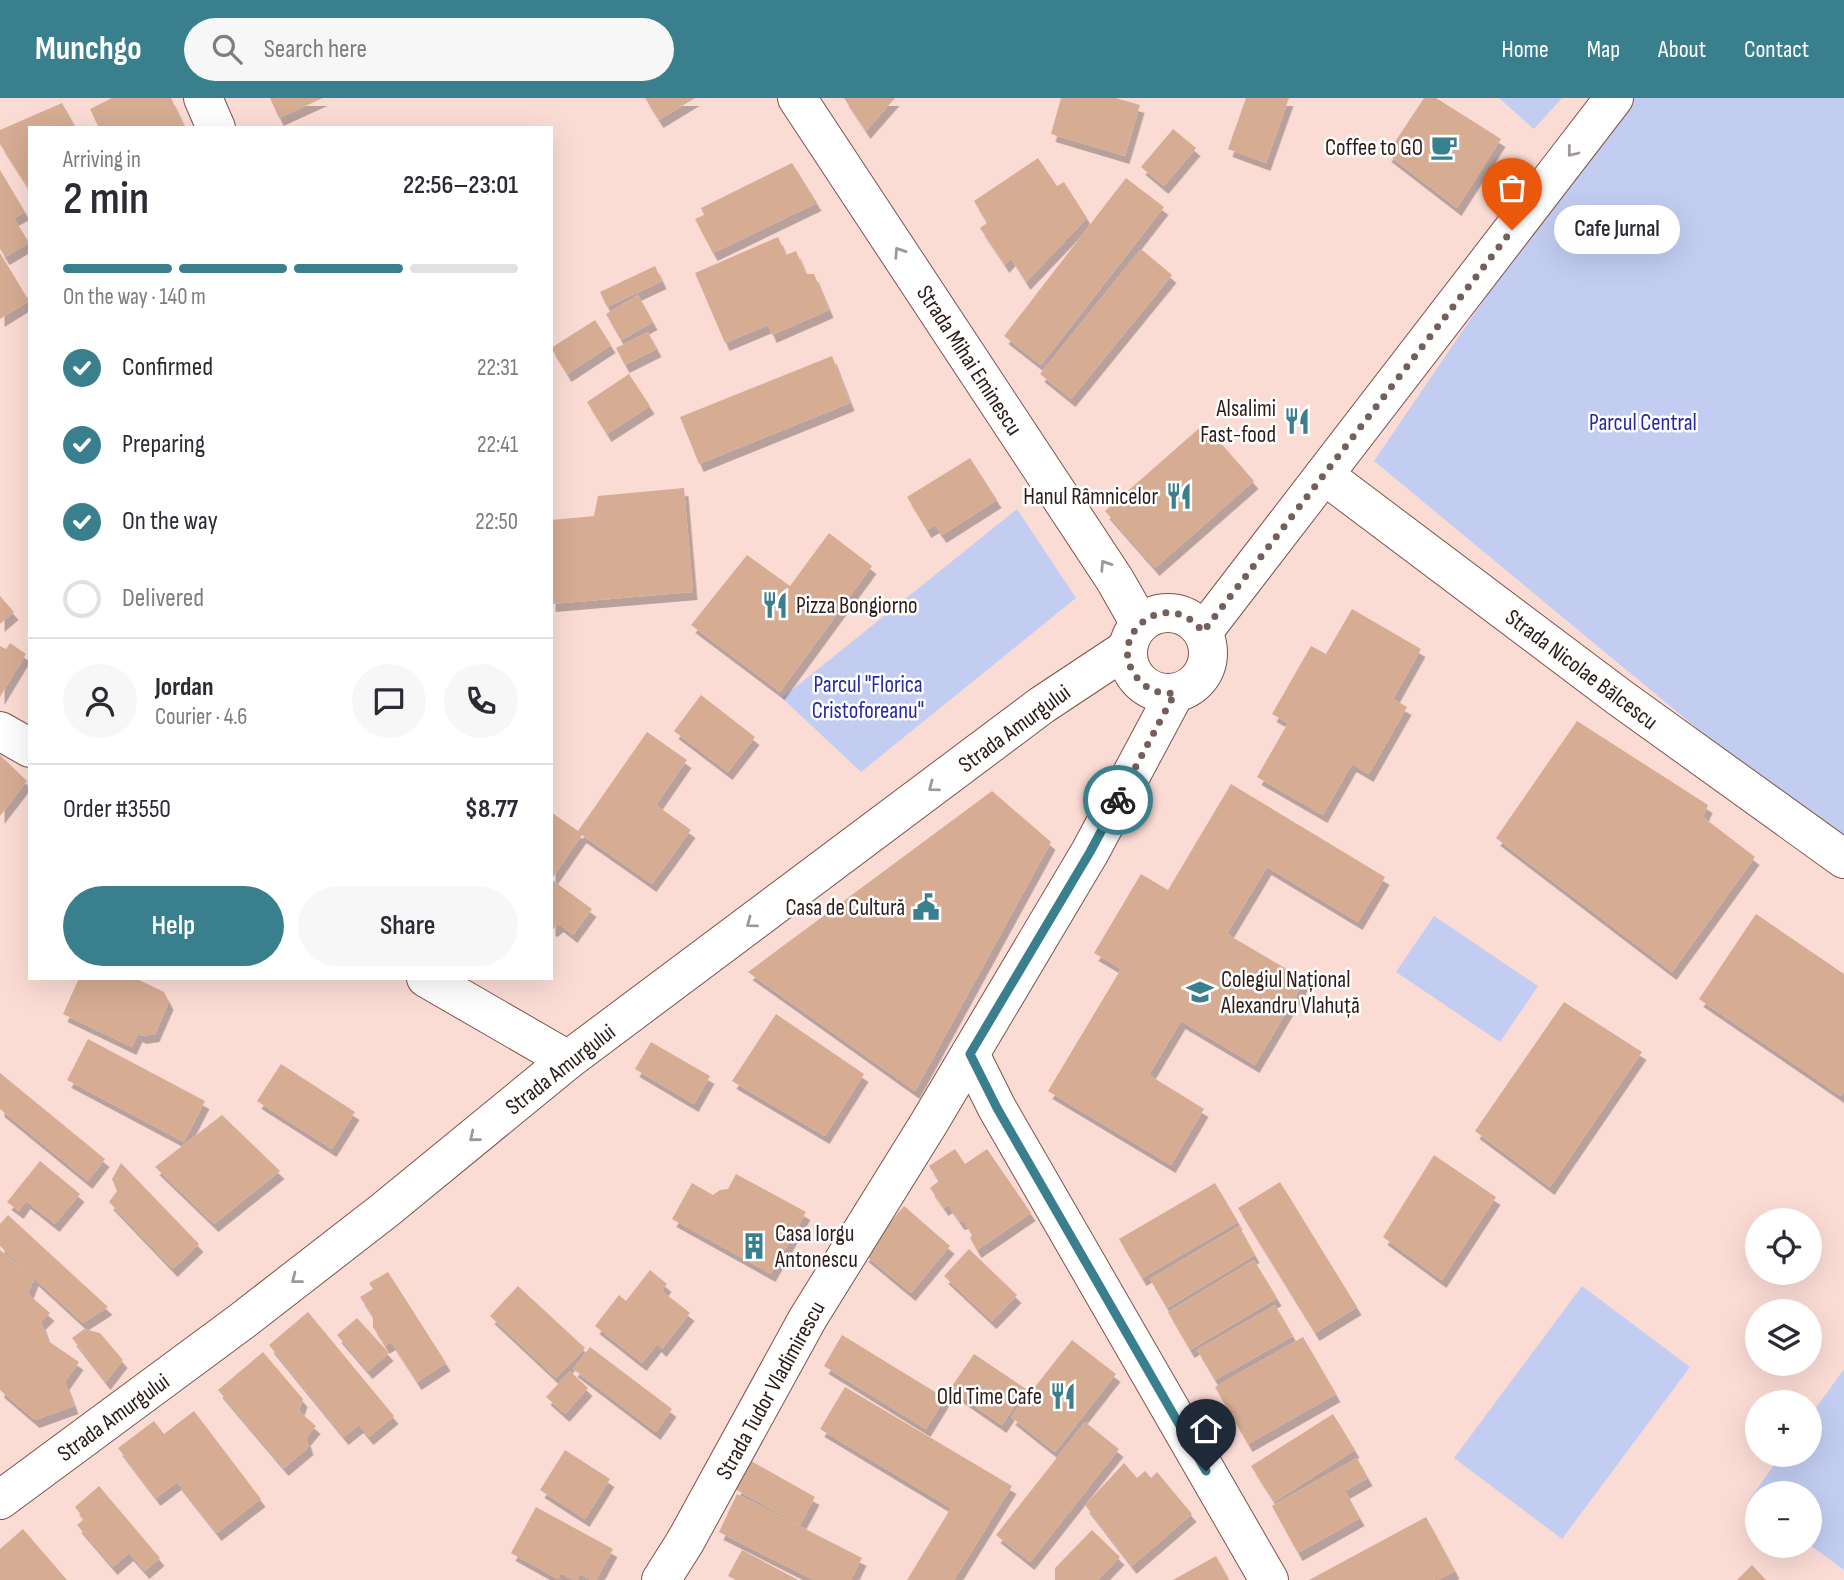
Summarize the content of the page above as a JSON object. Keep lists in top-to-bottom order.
{
  "streets": {
    "street": [
      "Strada Mihai Eminescu",
      "Strada Nicolae Bălcescu",
      "Strada Amurgului",
      "Strada Tudor Vladimirescu"
    ]
  },
  "crossings": [
    ["Strada Mihai Eminescu", "Strada Amurgului"],
    ["Strada Mihai Eminescu", "Strada Tudor Vladimirescu"],
    ["Strada Amurgului", "Strada Tudor Vladimirescu"]
  ],
  "one_way": ["Strada Mihai Eminescu", "Strada Amurgului"],
  "parks": ["Parcul Central", "Parcul \"Florica Cristoforeanu\""],
  "places": {
    "cafe": ["Coffee to GO"],
    "other": ["Cafe Jurnal"],
    "restaurant": [
      "Alsalimi Fast-food",
      "Hanul Râmnicelor",
      "Pizza Bongiorno",
      "Old Time Cafe"
    ],
    "public building": ["Casa de Cultură"],
    "school or university": ["Colegiul Național Alexandru Vlahuță"],
    "building": ["Casa Iorgu Antonescu"]
  },
  "page": {
    "header": "Munchgo",
    "search": "Search here",
    "nav": [
      "Home",
      "Map",
      "About",
      "Contact"
    ],
    "heading": ["2 min", "Arriving in", "22:56–23:01"],
    "panel": [
      "Jordan",
      "Courier · 4.6",
      "Order #3550",
      "$8.77"
    ],
    "bubble": "Cafe Jurnal",
    "bar": "On the way · 140 m",
    "list": [
      ["Confirmed", "22:31"],
      ["Preparing", "22:41"],
      ["On the way", "22:50"],
      "Delivered"
    ],
    "buttons": ["Help", "Share"],
    "map_buttons": ["+", "−"]
  }
}
